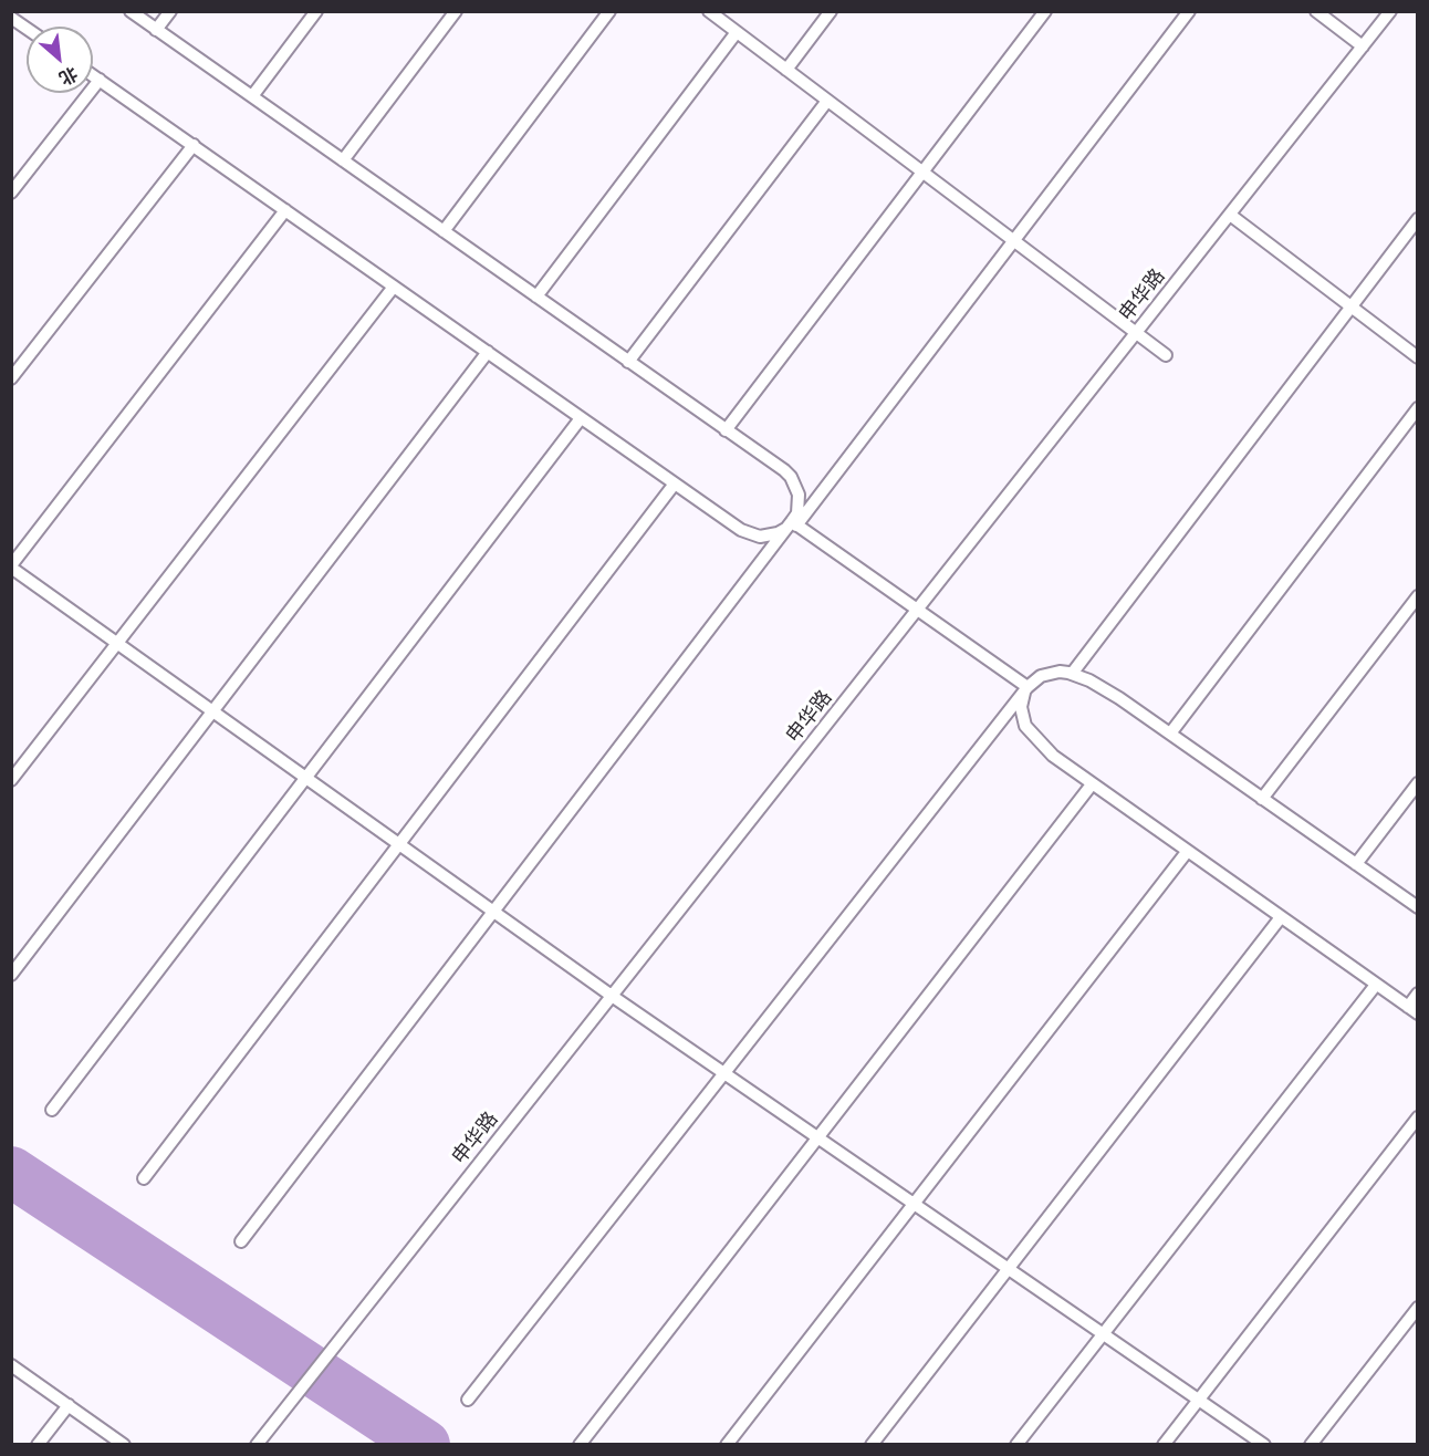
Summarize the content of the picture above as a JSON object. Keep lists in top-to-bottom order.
{
  "streets": {
    "lane": ["申华路"]
  },
  "north": "bottom right"
}
